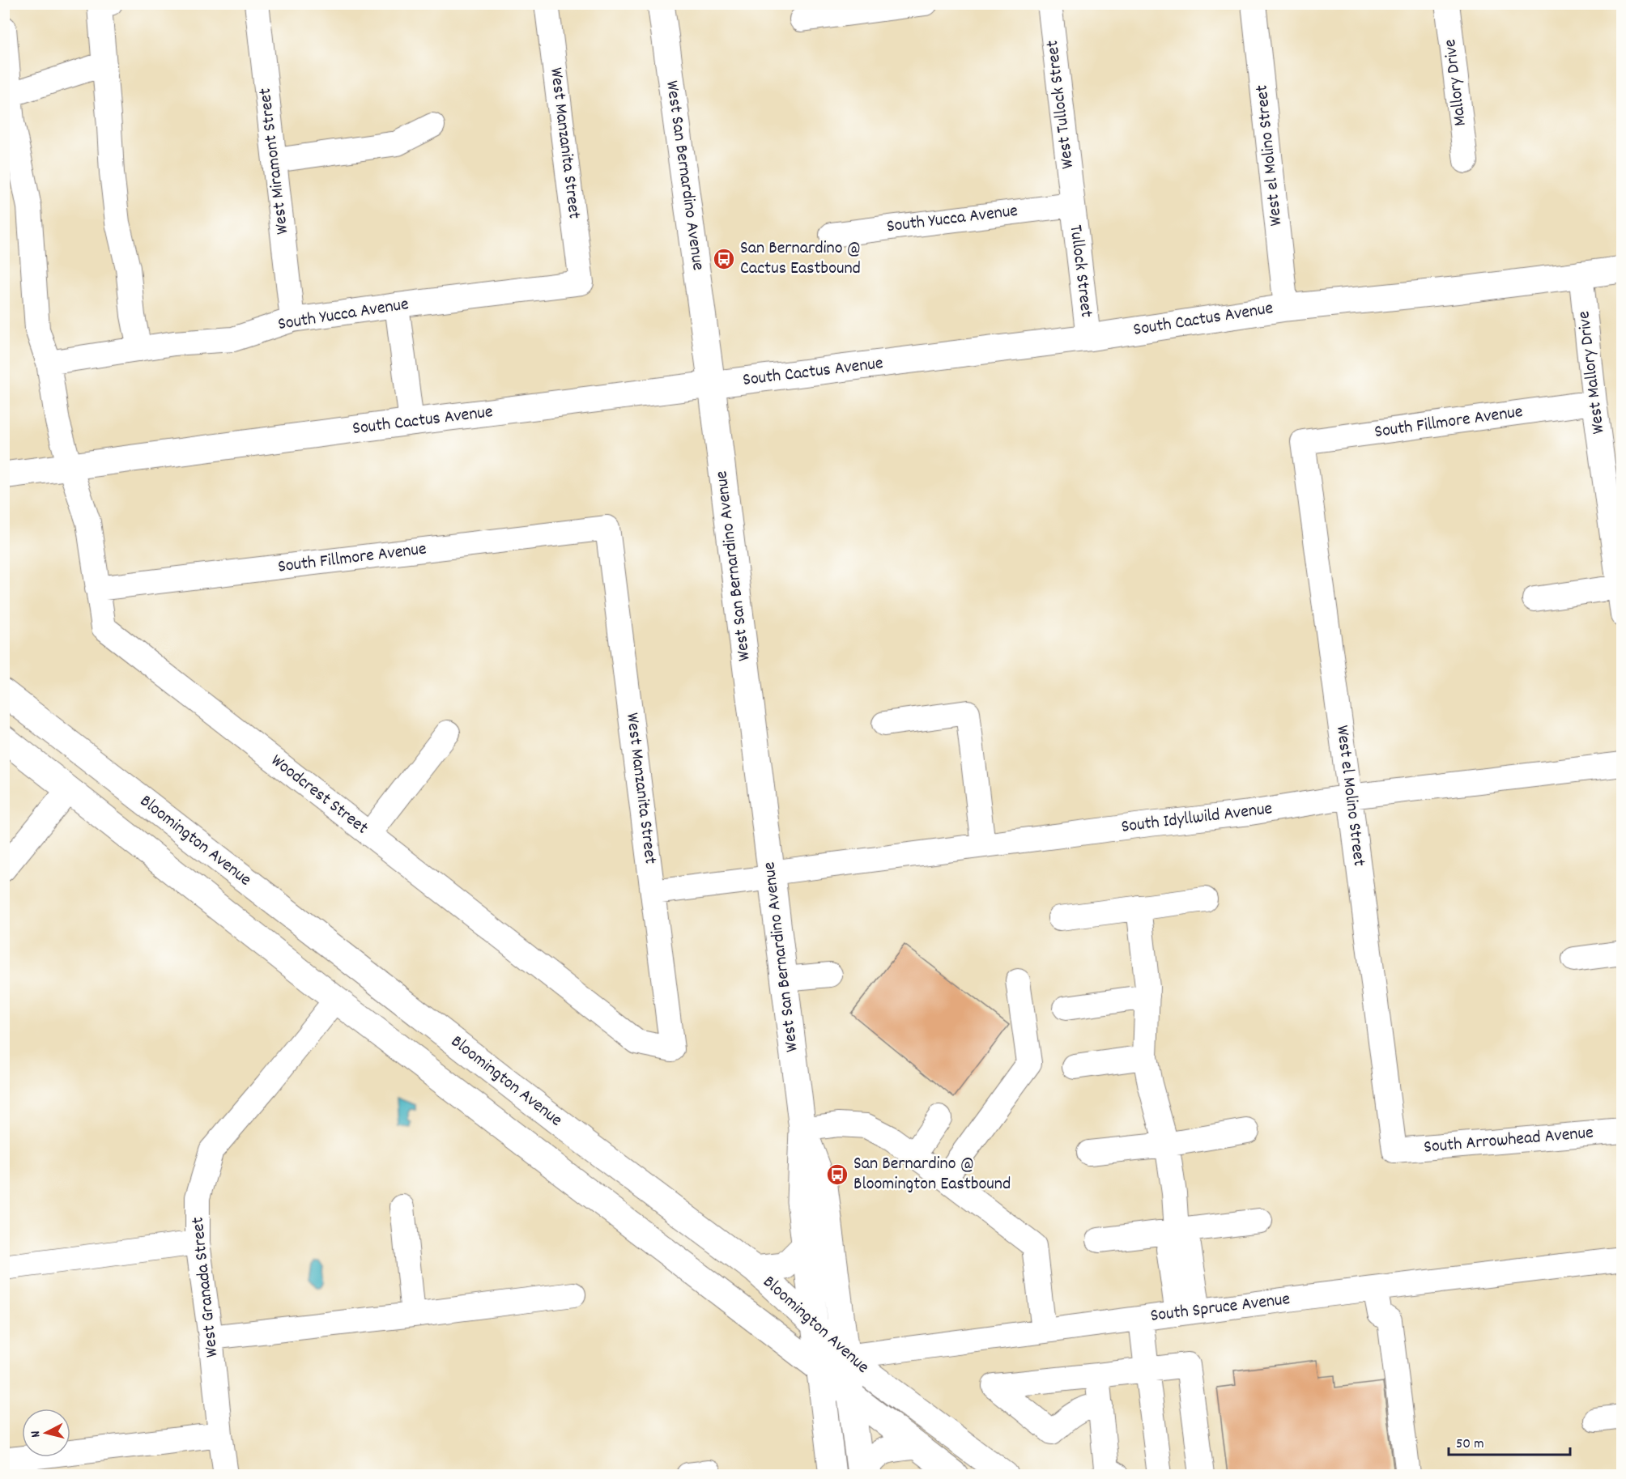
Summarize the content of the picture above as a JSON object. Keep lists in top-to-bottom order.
{
  "streets": {
    "main road": ["West San Bernardino Avenue", "South Cactus Avenue", "Bloomington Avenue"],
    "street": [
      "Mallory Drive",
      "West Tullock Street",
      "West Manzanita Street",
      "West el Molino Street",
      "West Miramont Street",
      "South Yucca Avenue",
      "Tullock Street",
      "West Mallory Drive",
      "South Fillmore Avenue",
      "Woodcrest Street",
      "South Idyllwild Avenue",
      "South Arrowhead Avenue",
      "West Granada Street",
      "South Spruce Avenue"
    ]
  },
  "crossings": [
    ["West Tullock Street", "South Yucca Avenue"],
    ["West Tullock Street", "Tullock Street"],
    ["West Manzanita Street", "South Yucca Avenue"],
    ["West Manzanita Street", "South Fillmore Avenue"],
    ["West Manzanita Street", "Woodcrest Street"],
    ["West Manzanita Street", "South Idyllwild Avenue"],
    ["West el Molino Street", "South Cactus Avenue"],
    ["West el Molino Street", "South Fillmore Avenue"],
    ["West el Molino Street", "South Idyllwild Avenue"],
    ["West el Molino Street", "South Arrowhead Avenue"],
    ["West Miramont Street", "South Yucca Avenue"],
    ["West San Bernardino Avenue", "South Cactus Avenue"],
    ["West San Bernardino Avenue", "South Idyllwild Avenue"],
    ["West San Bernardino Avenue", "Bloomington Avenue"],
    ["West San Bernardino Avenue", "South Spruce Avenue"],
    ["South Yucca Avenue", "Tullock Street"],
    ["South Yucca Avenue", "Woodcrest Street"],
    ["Tullock Street", "South Cactus Avenue"],
    ["South Cactus Avenue", "West Mallory Drive"],
    ["South Cactus Avenue", "Woodcrest Street"],
    ["West Mallory Drive", "South Fillmore Avenue"],
    ["South Fillmore Avenue", "Woodcrest Street"],
    ["Bloomington Avenue", "West Granada Street"],
    ["Bloomington Avenue", "South Spruce Avenue"]
  ],
  "places": {
    "bus stop": ["San Bernardino @ Cactus Eastbound", "San Bernardino @ Bloomington Eastbound"]
  },
  "scale_bar": "50 m",
  "north": "left"
}
